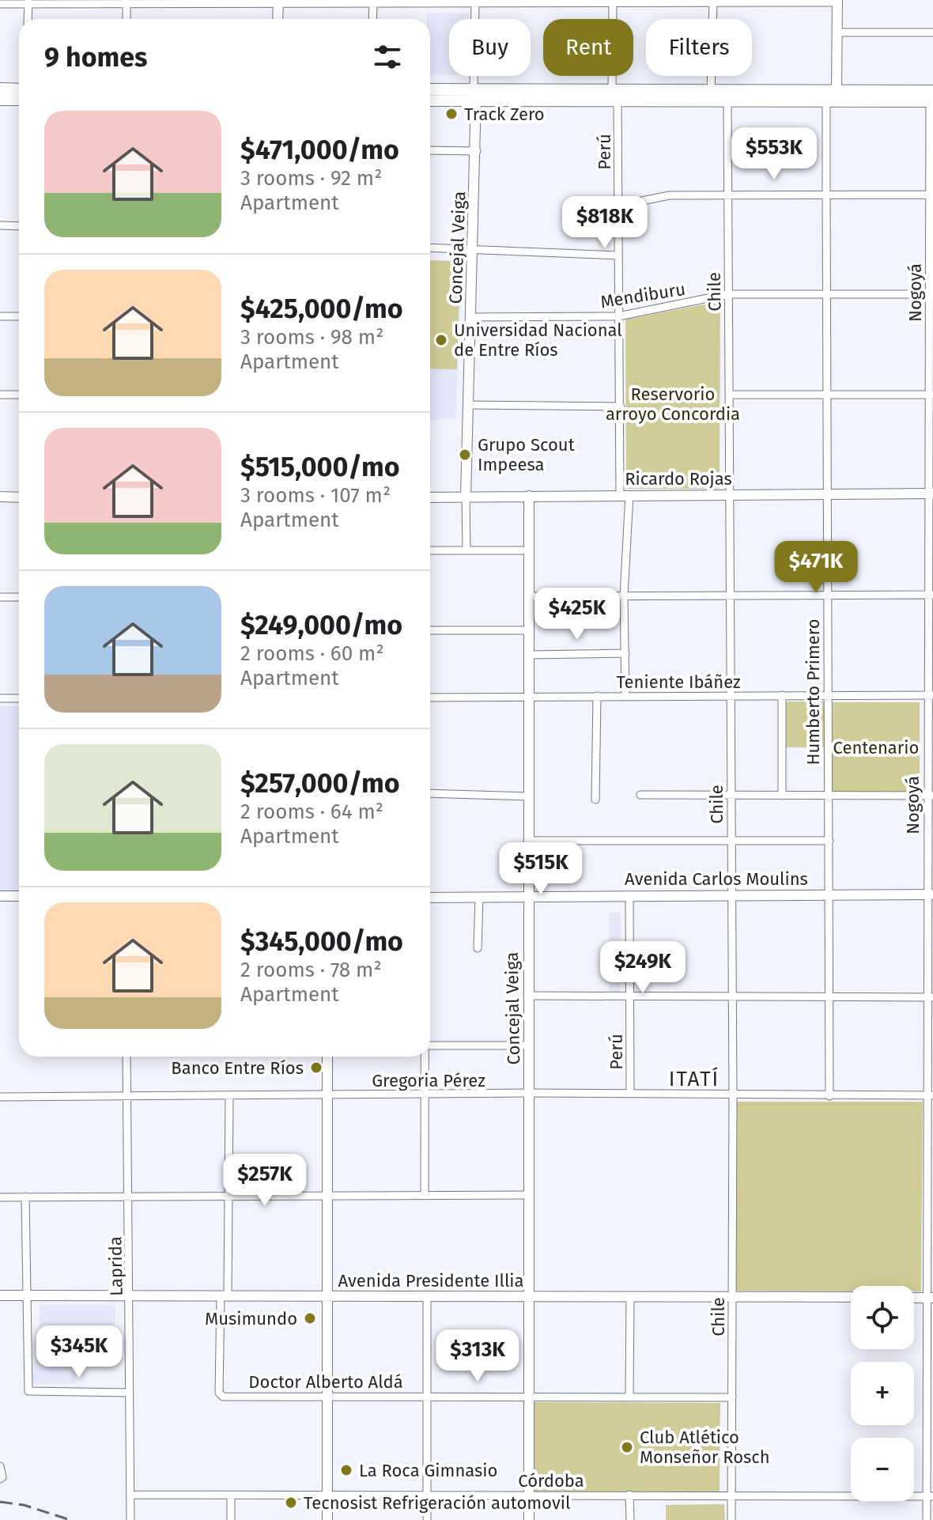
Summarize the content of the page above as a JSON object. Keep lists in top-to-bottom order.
{
  "streets": {
    "street": [
      "Perú",
      "Concejal Veiga",
      "Chile",
      "Nogoyá",
      "Mendiburu",
      "Ricardo Rojas",
      "Teniente Ibáñez",
      "Humberto Primero",
      "Avenida Carlos Moulins",
      "Gregoria Pérez",
      "Laprida",
      "Avenida Presidente Illia",
      "Doctor Alberto Aldá",
      "Córdoba"
    ]
  },
  "crossings": [
    ["Perú", "Mendiburu"],
    ["Perú", "Ricardo Rojas"],
    ["Perú", "Teniente Ibáñez"],
    ["Perú", "Avenida Carlos Moulins"],
    ["Perú", "Gregoria Pérez"],
    ["Concejal Veiga", "Mendiburu"],
    ["Concejal Veiga", "Ricardo Rojas"],
    ["Concejal Veiga", "Teniente Ibáñez"],
    ["Concejal Veiga", "Avenida Carlos Moulins"],
    ["Concejal Veiga", "Gregoria Pérez"],
    ["Concejal Veiga", "Avenida Presidente Illia"],
    ["Concejal Veiga", "Doctor Alberto Aldá"],
    ["Concejal Veiga", "Córdoba"],
    ["Chile", "Mendiburu"],
    ["Chile", "Ricardo Rojas"],
    ["Chile", "Teniente Ibáñez"],
    ["Chile", "Avenida Carlos Moulins"],
    ["Chile", "Gregoria Pérez"],
    ["Chile", "Avenida Presidente Illia"],
    ["Chile", "Doctor Alberto Aldá"],
    ["Chile", "Córdoba"],
    ["Nogoyá", "Mendiburu"],
    ["Nogoyá", "Ricardo Rojas"],
    ["Nogoyá", "Teniente Ibáñez"],
    ["Nogoyá", "Avenida Carlos Moulins"],
    ["Nogoyá", "Gregoria Pérez"],
    ["Nogoyá", "Córdoba"],
    ["Mendiburu", "Humberto Primero"],
    ["Ricardo Rojas", "Humberto Primero"],
    ["Teniente Ibáñez", "Humberto Primero"],
    ["Humberto Primero", "Avenida Carlos Moulins"],
    ["Humberto Primero", "Gregoria Pérez"],
    ["Gregoria Pérez", "Laprida"],
    ["Laprida", "Avenida Presidente Illia"],
    ["Laprida", "Córdoba"],
    ["Avenida Presidente Illia", "Doctor Alberto Aldá"]
  ],
  "districts": ["ITATÍ"],
  "parks": ["Reservorio arroyo Concordia", "Centenario"],
  "places": [
    "Track Zero",
    "Universidad Nacional de Entre Ríos",
    "Grupo Scout Impeesa",
    "Banco Entre Ríos",
    "Musimundo",
    "Club Atlético Monseñor Rosch",
    "La Roca Gimnasio",
    "Tecnosist Refrigeración automovil"
  ],
  "page": {
    "chip": ["Buy", "Rent", "Filters"],
    "heading": "9 homes",
    "list": [
      {
        "name": "$471,000/mo",
        "note": "3 rooms · 92 m² · Apartment"
      },
      {
        "name": "$425,000/mo",
        "note": "3 rooms · 98 m² · Apartment"
      },
      {
        "name": "$515,000/mo",
        "note": "3 rooms · 107 m² · Apartment"
      },
      {
        "name": "$249,000/mo",
        "note": "2 rooms · 60 m² · Apartment"
      },
      {
        "name": "$257,000/mo",
        "note": "2 rooms · 64 m² · Apartment"
      },
      {
        "name": "$345,000/mo",
        "note": "2 rooms · 78 m² · Apartment"
      }
    ],
    "price": [
      "$553K",
      "$818K",
      "$471K",
      "$425K",
      "$515K",
      "$249K",
      "$257K",
      "$345K",
      "$313K"
    ],
    "map_buttons": ["+", "−"]
  }
}
